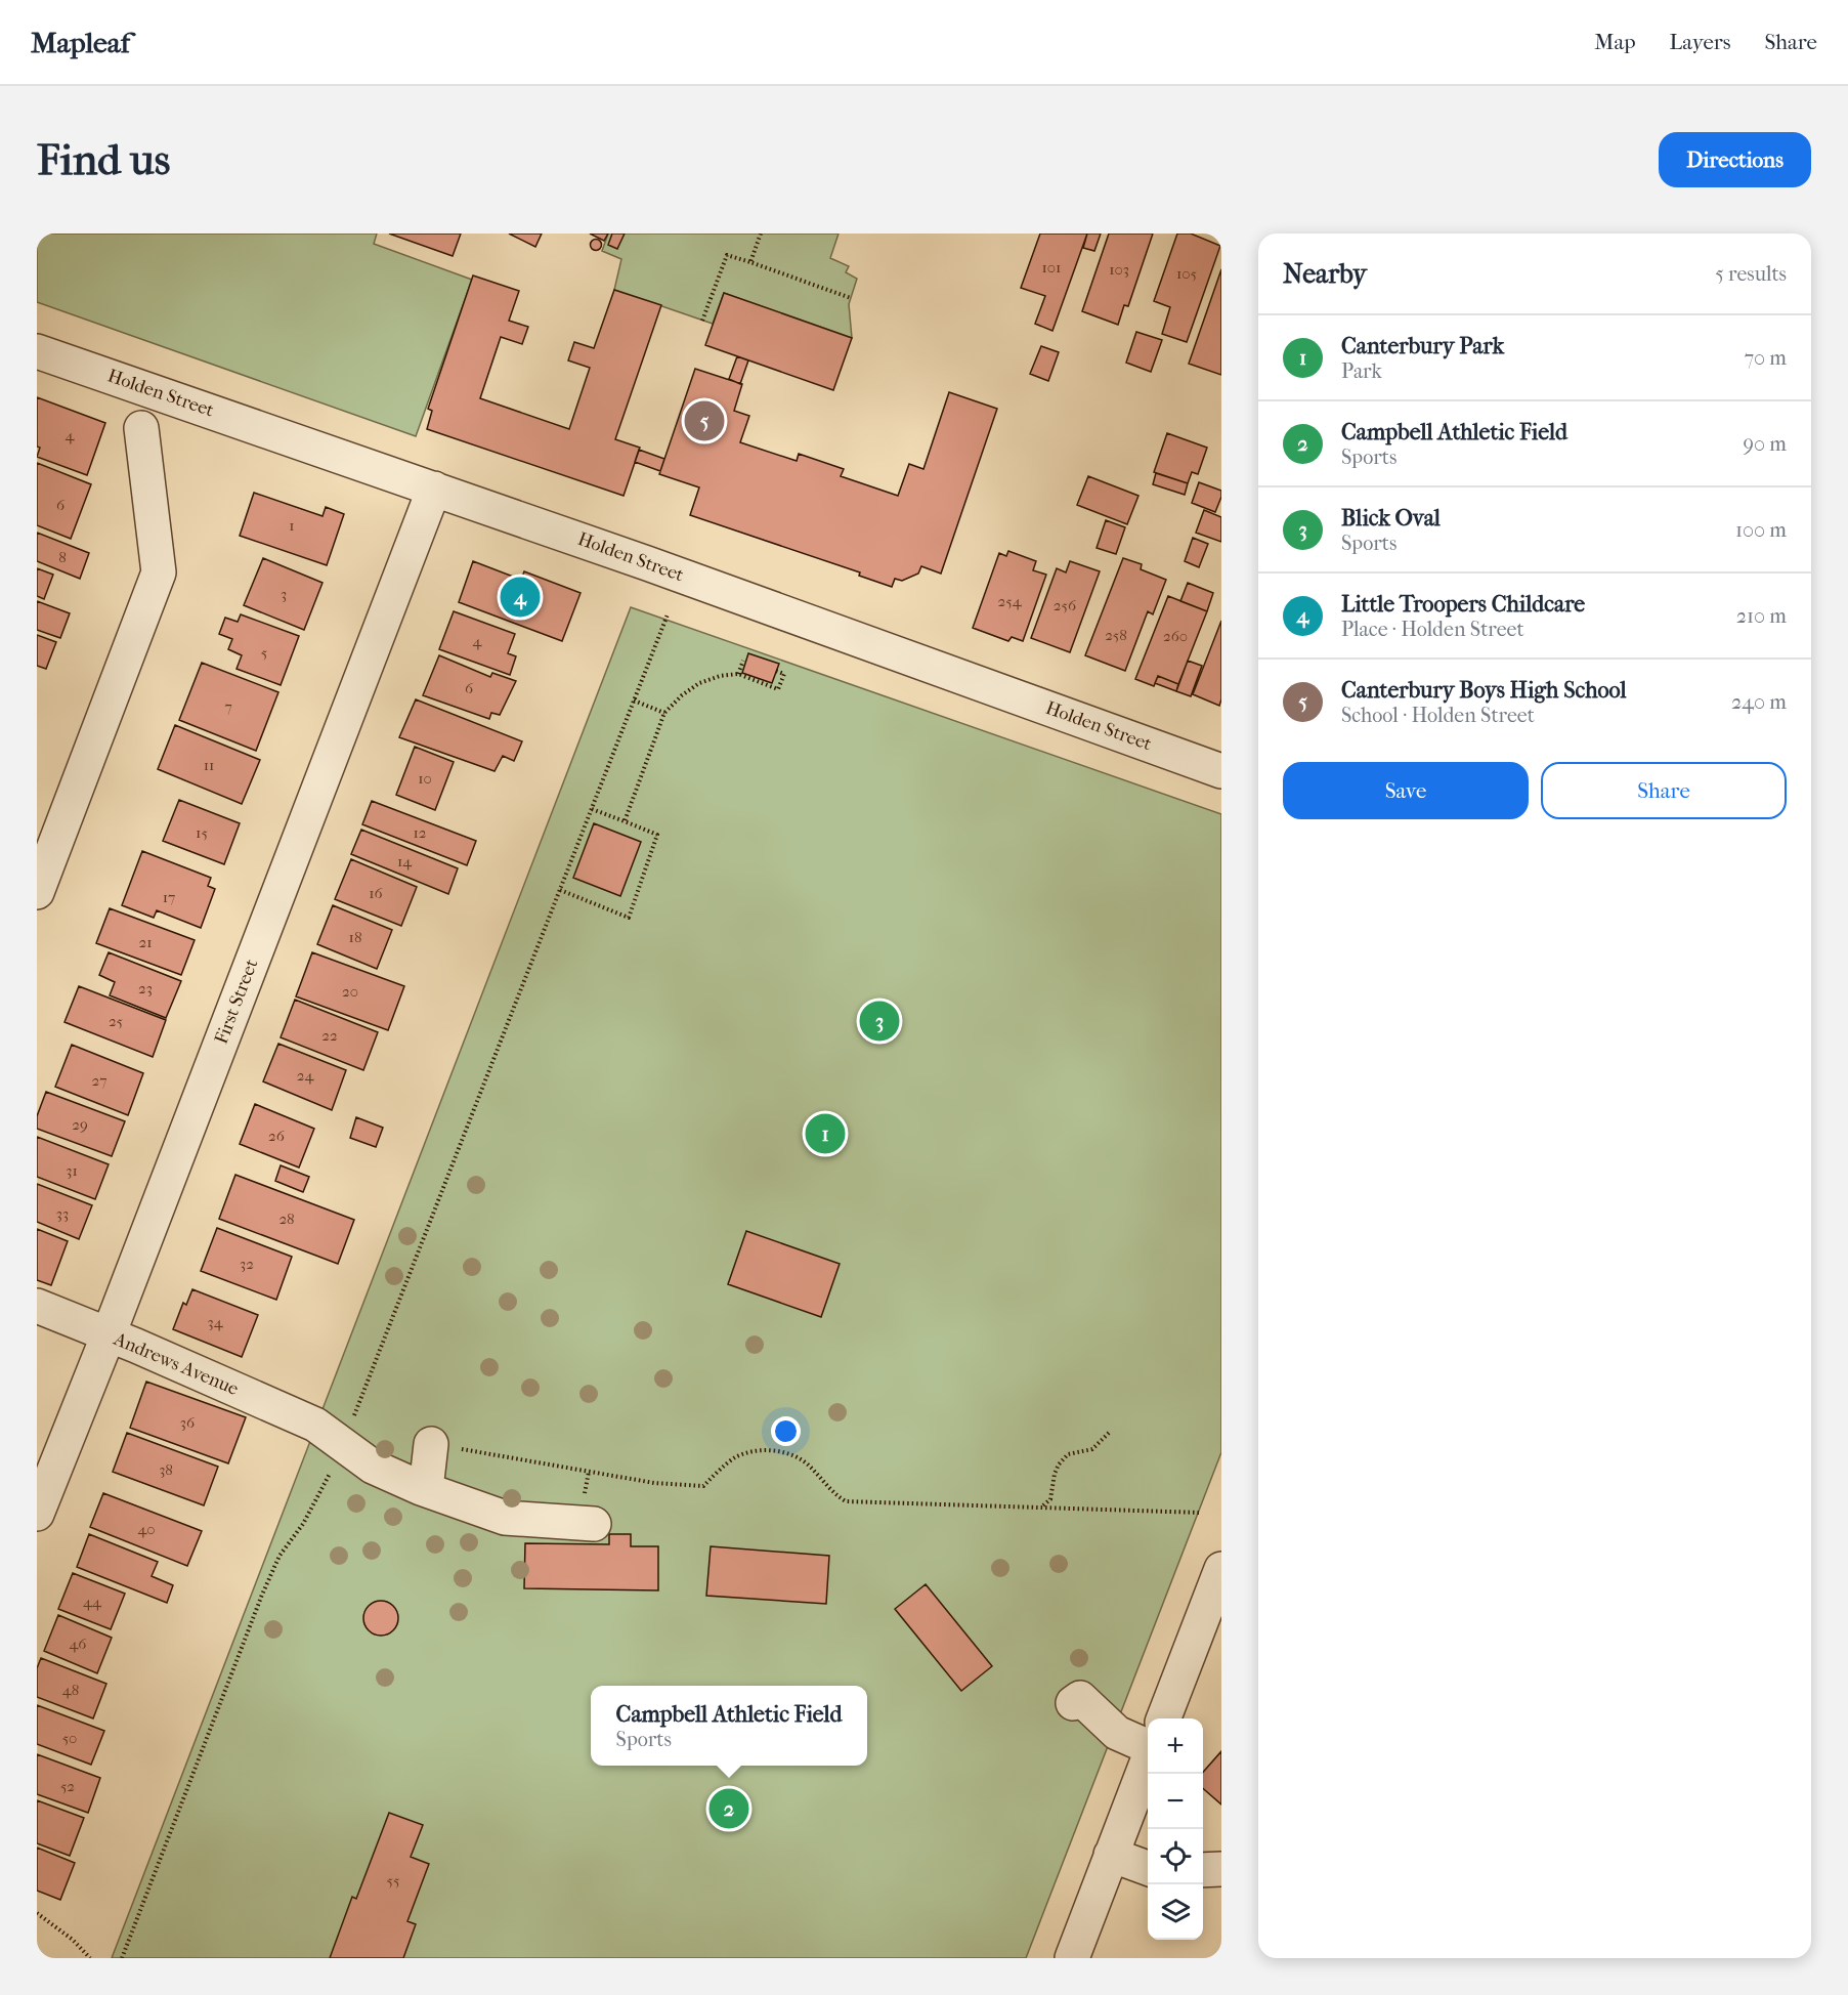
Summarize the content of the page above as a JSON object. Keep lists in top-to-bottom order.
{
  "streets": {
    "street": ["Holden Street", "First Street", "Andrews Avenue"]
  },
  "crossings": [
    ["Holden Street", "First Street"],
    ["First Street", "Andrews Avenue"]
  ],
  "house_numbers": [
    "101",
    "103",
    "105",
    "4",
    "6",
    "1",
    "8",
    "3",
    "254",
    "256",
    "258",
    "260",
    "4",
    "5",
    "6",
    "7",
    "11",
    "10",
    "15",
    "12",
    "14",
    "16",
    "17",
    "18",
    "21",
    "23",
    "20",
    "25",
    "22",
    "24",
    "27",
    "29",
    "26",
    "31",
    "33",
    "28",
    "32",
    "34",
    "36",
    "38",
    "40",
    "44",
    "46",
    "48",
    "50",
    "52",
    "55"
  ],
  "page": {
    "header": "Mapleaf",
    "nav": ["Map", "Layers", "Share"],
    "buttons": [
      "Directions",
      ["Save", "Share"]
    ],
    "title": "Find us",
    "heading": ["Nearby", "5 results"],
    "list": [
      {
        "mark": "1",
        "name": "Canterbury Park",
        "note": "Park",
        "value": "70 m"
      },
      {
        "mark": "2",
        "name": "Campbell Athletic Field",
        "note": "Sports",
        "value": "90 m"
      },
      {
        "mark": "3",
        "name": "Blick Oval",
        "note": "Sports",
        "value": "100 m"
      },
      {
        "mark": "4",
        "name": "Little Troopers Childcare",
        "note": "Place · Holden Street",
        "value": "210 m"
      },
      {
        "mark": "5",
        "name": "Canterbury Boys High School",
        "note": "School · Holden Street",
        "value": "240 m"
      }
    ],
    "pins": [
      "5",
      "4",
      "3",
      "1",
      "2"
    ],
    "popup": ["Campbell Athletic Field", "Sports"],
    "map_buttons": ["+", "−"]
  }
}
